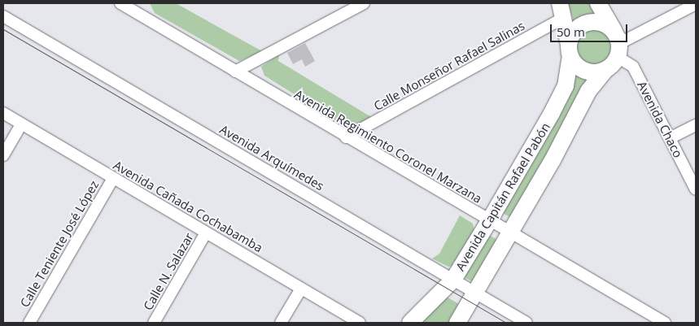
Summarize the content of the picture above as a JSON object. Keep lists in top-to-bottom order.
{
  "streets": {
    "main road": ["Avenida Chaco", "Avenida Capitán Rafael Pabón"],
    "street": [
      "Calle Monseñor Rafael Salinas",
      "Avenida Regimiento Coronel Marzana",
      "Avenida Arquímedes",
      "Avenida Cañada Cochabamba",
      "Calle Teniente José López",
      "Calle N. Salazar"
    ]
  },
  "crossings": [
    ["Calle Monseñor Rafael Salinas", "Avenida Regimiento Coronel Marzana"],
    ["Avenida Chaco", "Avenida Capitán Rafael Pabón"],
    ["Avenida Regimiento Coronel Marzana", "Avenida Capitán Rafael Pabón"],
    ["Avenida Arquímedes", "Avenida Capitán Rafael Pabón"],
    ["Avenida Cañada Cochabamba", "Calle Teniente José López"],
    ["Avenida Cañada Cochabamba", "Calle N. Salazar"]
  ],
  "scale_bar": "50 m"
}
